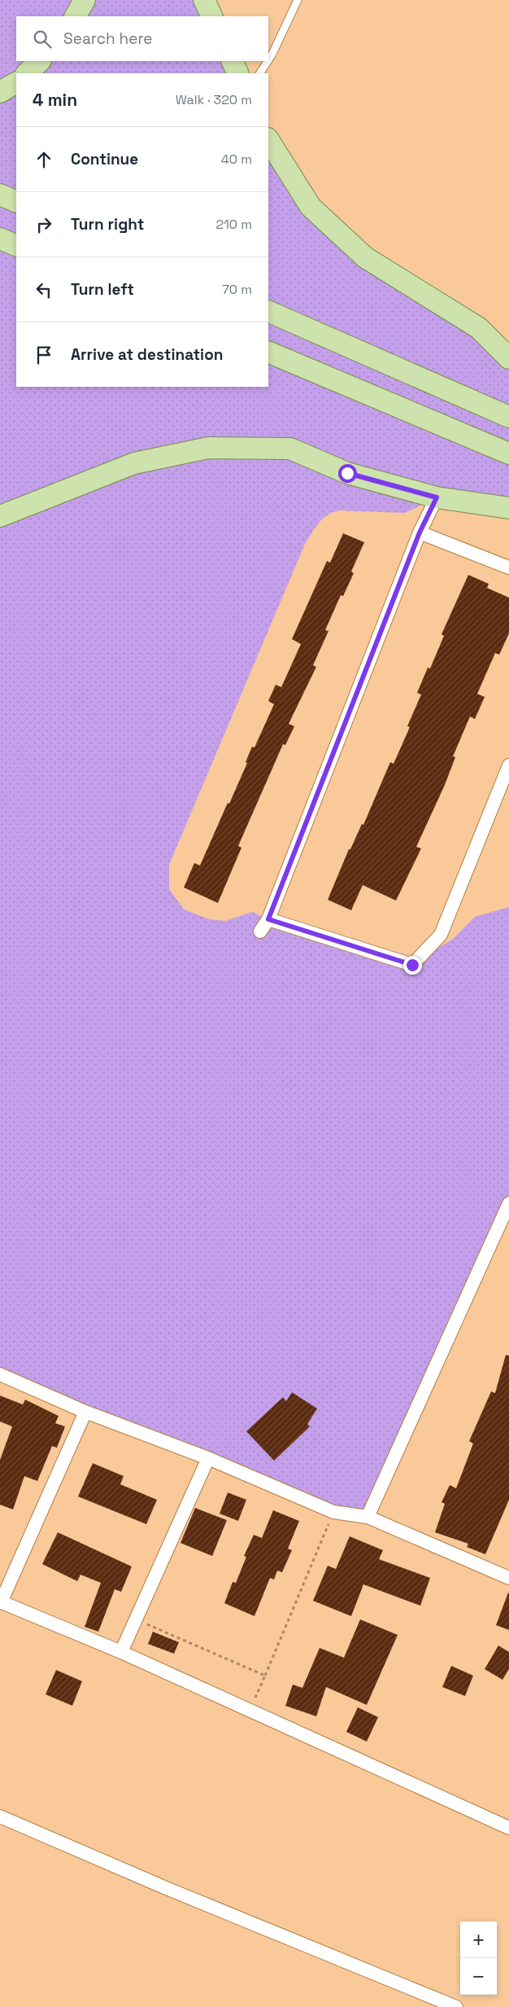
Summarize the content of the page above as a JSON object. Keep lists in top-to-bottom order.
{
  "page": {
    "search": "Search here",
    "heading": ["4 min", "Walk · 320 m"],
    "list": [
      ["Continue", "40 m"],
      ["Turn right", "210 m"],
      ["Turn left", "70 m"],
      "Arrive at destination"
    ],
    "map_buttons": ["+", "−"]
  }
}
